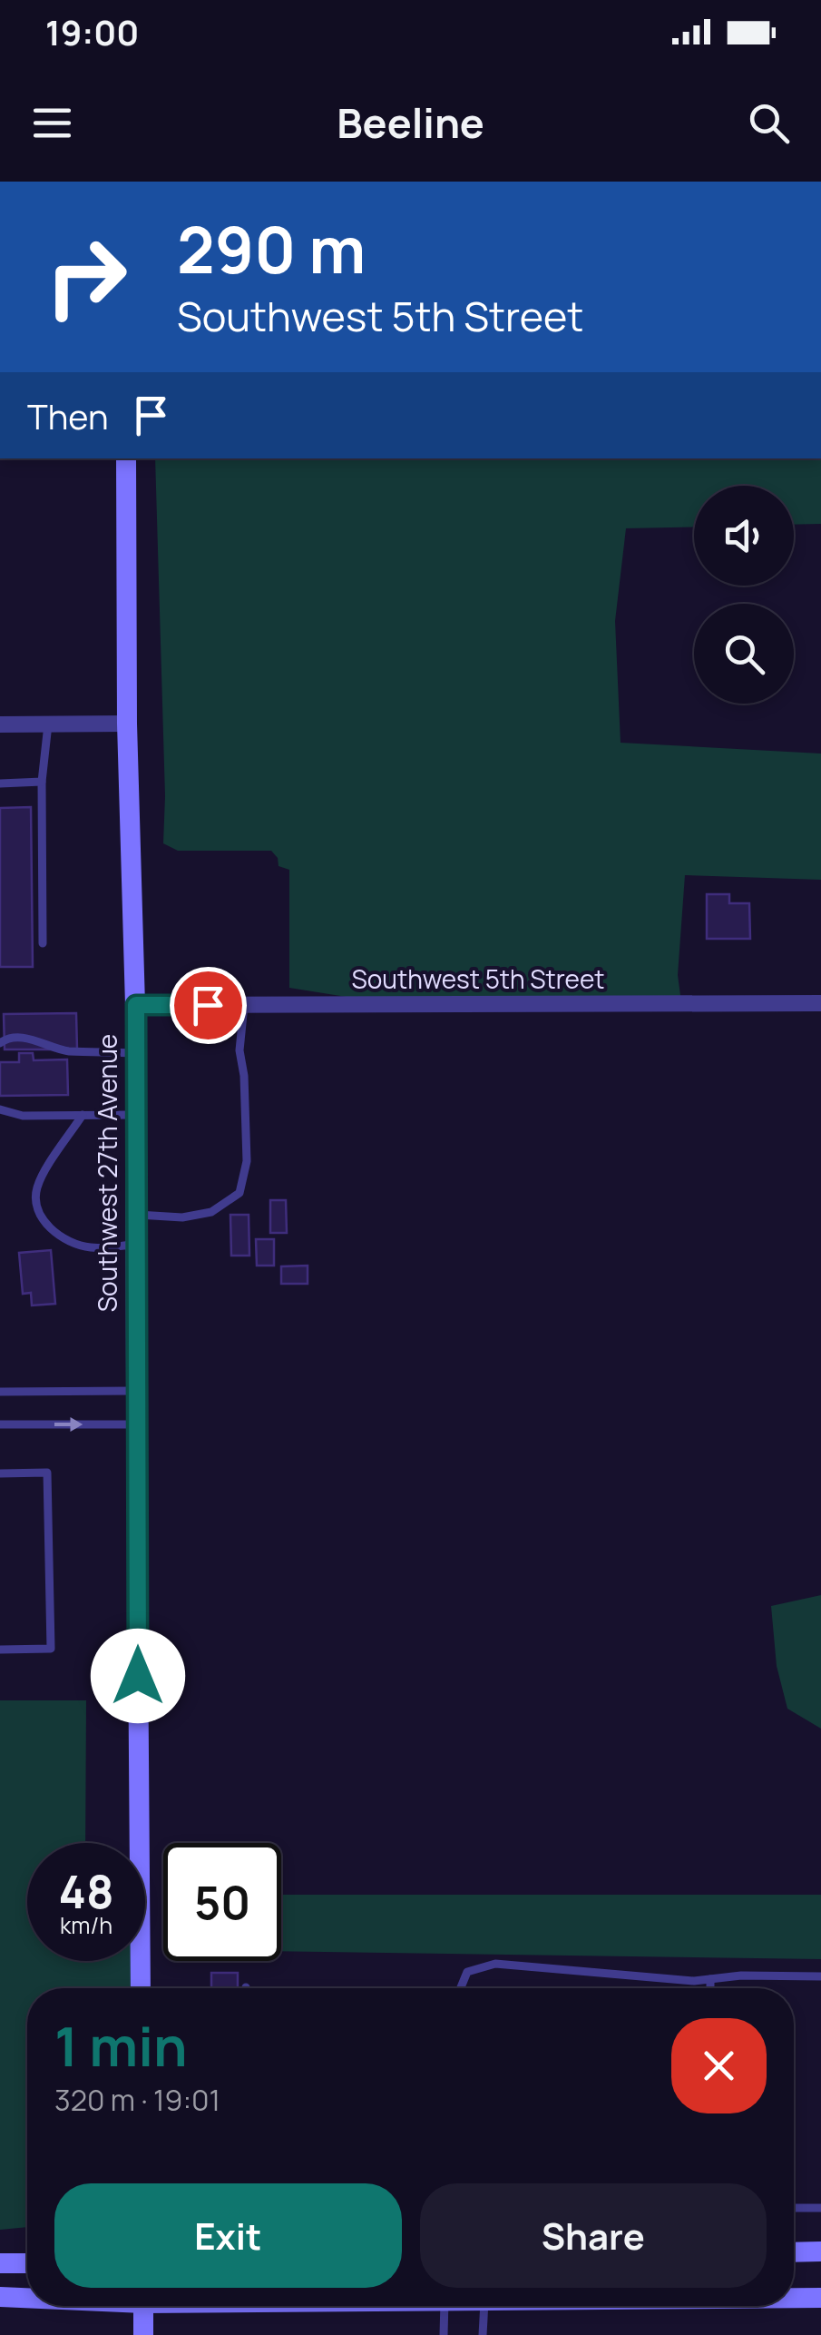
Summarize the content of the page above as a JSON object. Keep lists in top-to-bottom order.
{
  "streets": {
    "main road": ["Southwest 27th Avenue"],
    "street": ["Southwest 5th Street"]
  },
  "crossings": [
    ["Southwest 5th Street", "Southwest 27th Avenue"]
  ],
  "page": {
    "status": "19:00",
    "header": "Beeline",
    "turn": ["290 m", "Southwest 5th Street"],
    "then": "Then",
    "speed": "48 km/h",
    "limit": "50",
    "heading": ["1 min", "320 m · 19:01"],
    "buttons": ["Exit", "Share"]
  }
}
